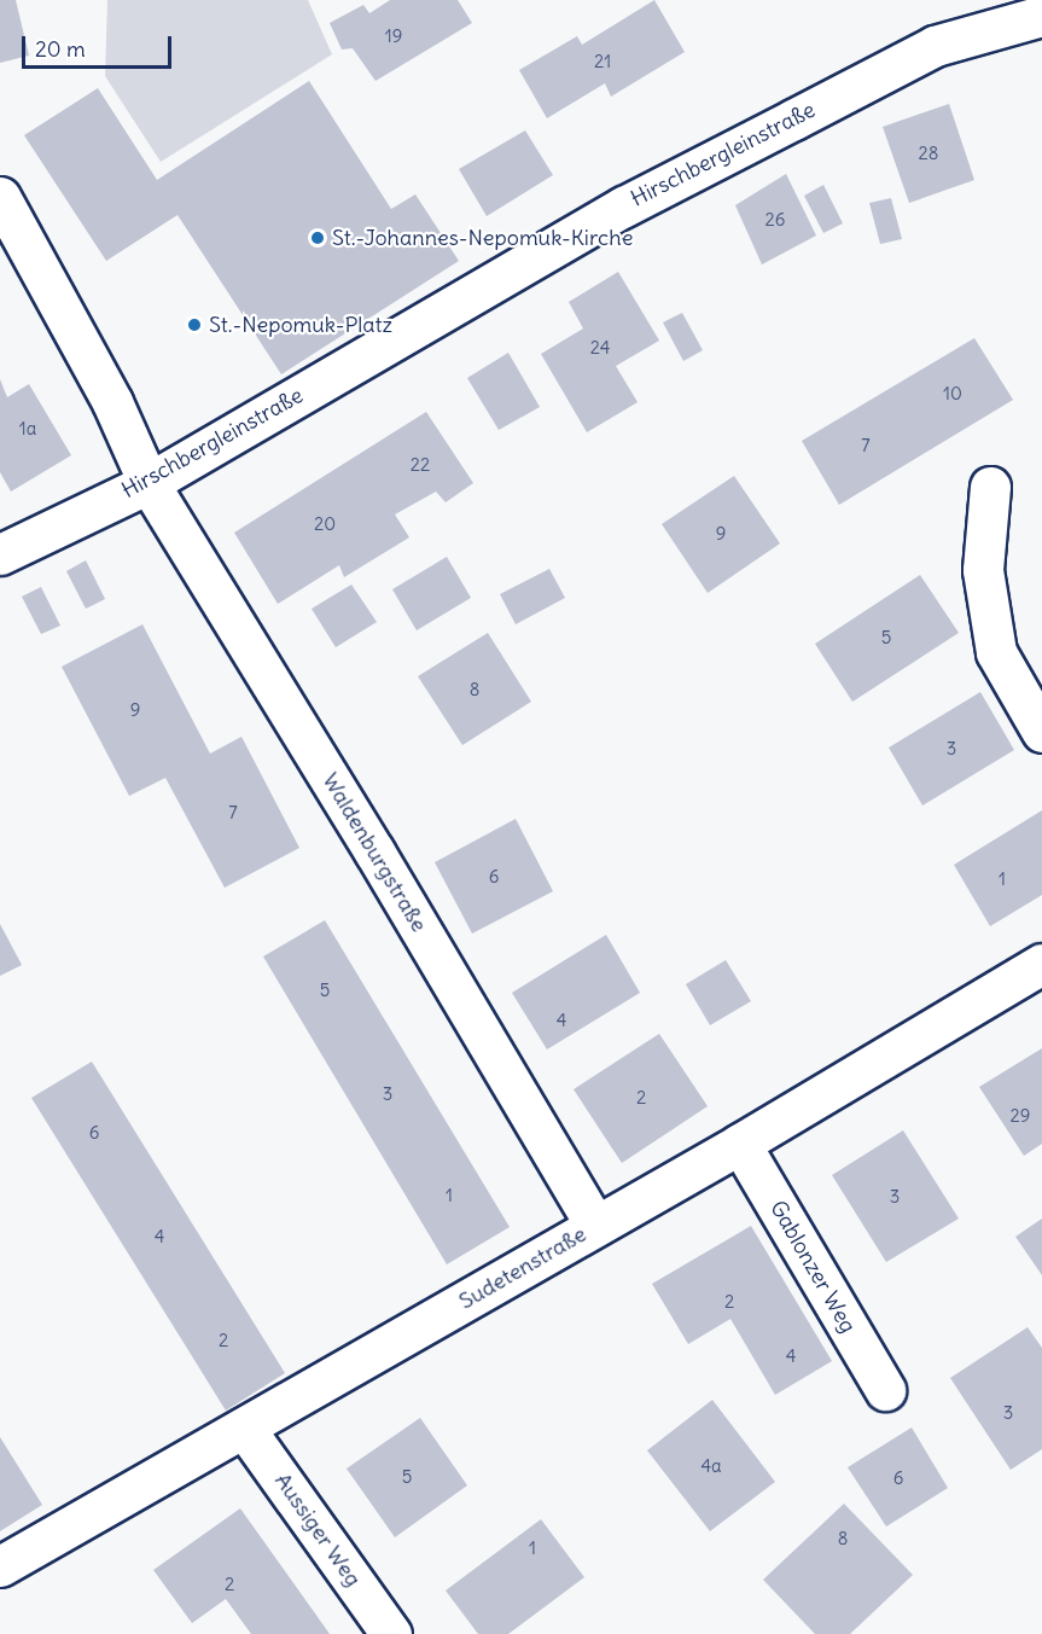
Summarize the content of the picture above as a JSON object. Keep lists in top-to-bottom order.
{
  "streets": {
    "street": [
      "Hirschbergleinstraße",
      "Waldenburgstraße",
      "Gablonzer Weg",
      "Sudetenstraße",
      "Aussiger Weg"
    ]
  },
  "crossings": [
    ["Hirschbergleinstraße", "Waldenburgstraße"],
    ["Waldenburgstraße", "Sudetenstraße"],
    ["Gablonzer Weg", "Sudetenstraße"],
    ["Sudetenstraße", "Aussiger Weg"]
  ],
  "places": ["St.-Johannes-Nepomuk-Kirche", "St.-Nepomuk-Platz"],
  "house_numbers": [
    "19",
    "21",
    "28",
    "26",
    "24",
    "10",
    "1a",
    "7",
    "22",
    "20",
    "9",
    "5",
    "8",
    "9",
    "3",
    "7",
    "6",
    "1",
    "5",
    "4",
    "3",
    "2",
    "29",
    "6",
    "1",
    "3",
    "4",
    "2",
    "2",
    "4",
    "3",
    "4a",
    "5",
    "6",
    "8",
    "1",
    "2"
  ],
  "scale_bar": "20 m"
}
